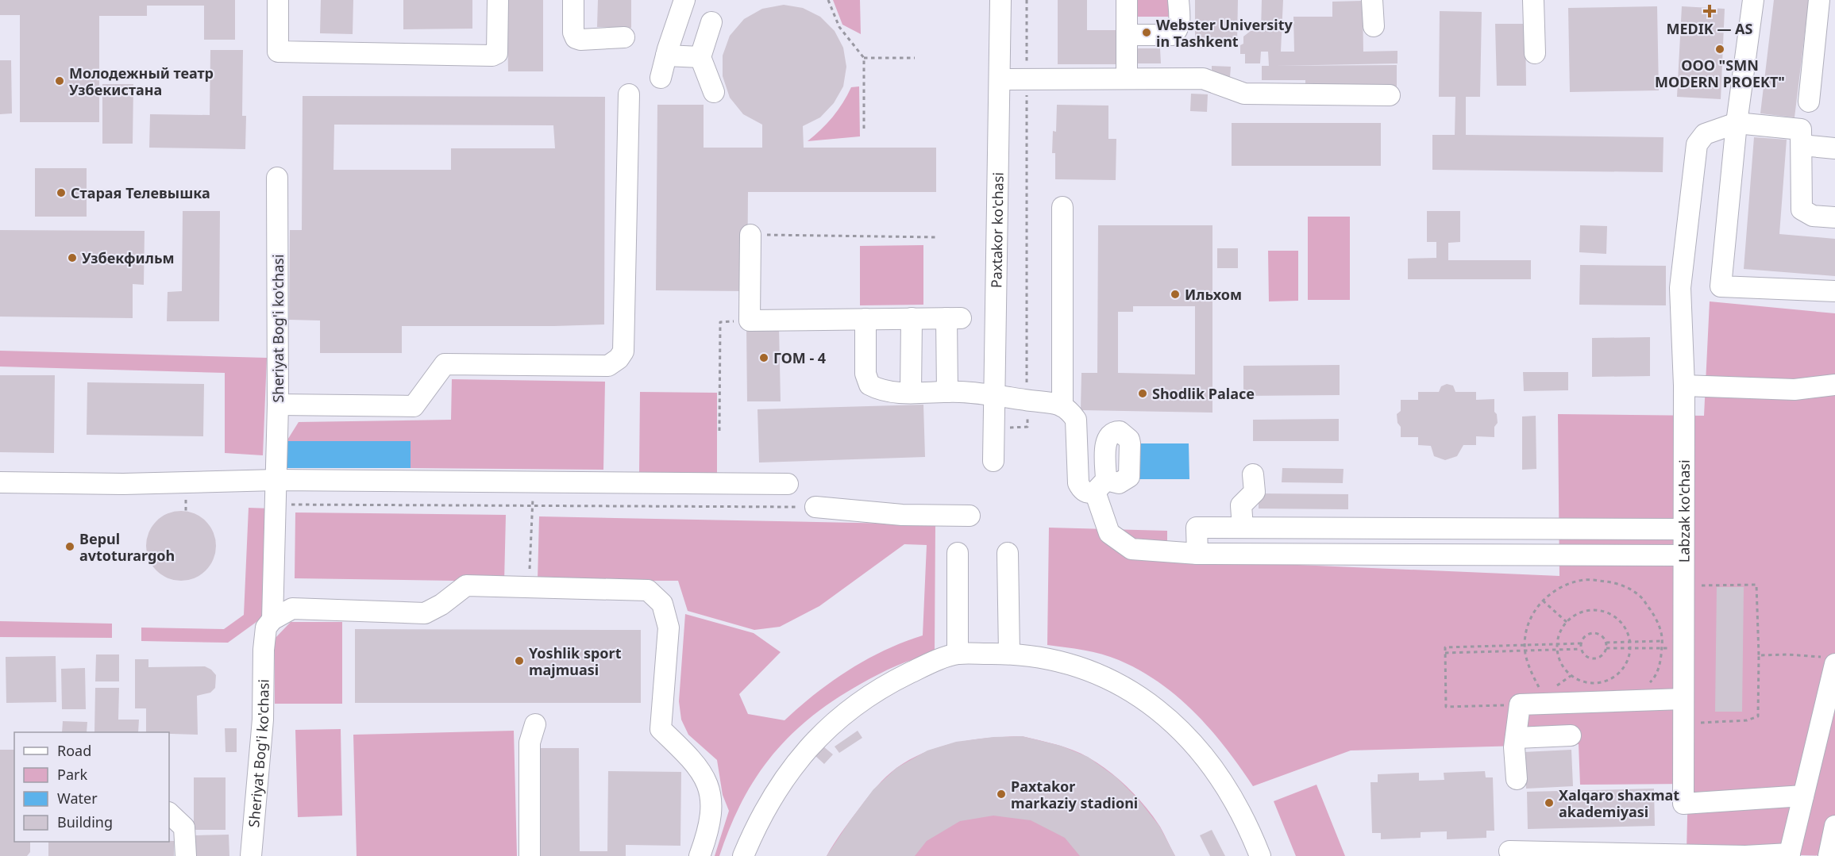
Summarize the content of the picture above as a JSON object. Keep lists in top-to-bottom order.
{
  "streets": {
    "street": ["Paxtakor ko'chasi", "Sheriyat Bog'i ko'chasi", "Labzak ko'chasi"]
  },
  "places": {
    "health": ["MEDIK — AS"],
    "other": [
      "Webster University in Tashkent",
      "OOO \"SMN MODERN PROEKT\"",
      "Молодежный театр Узбекистана",
      "Старая Телевышка",
      "Узбекфильм",
      "Ильхом",
      "ГОМ - 4",
      "Shodlik Palace",
      "Bepul avtoturargoh",
      "Yoshlik sport majmuasi",
      "Paxtakor markaziy stadioni",
      "Xalqaro shaxmat akademiyasi"
    ]
  },
  "legend": [
    "Road",
    "Park",
    "Water",
    "Building"
  ]
}
